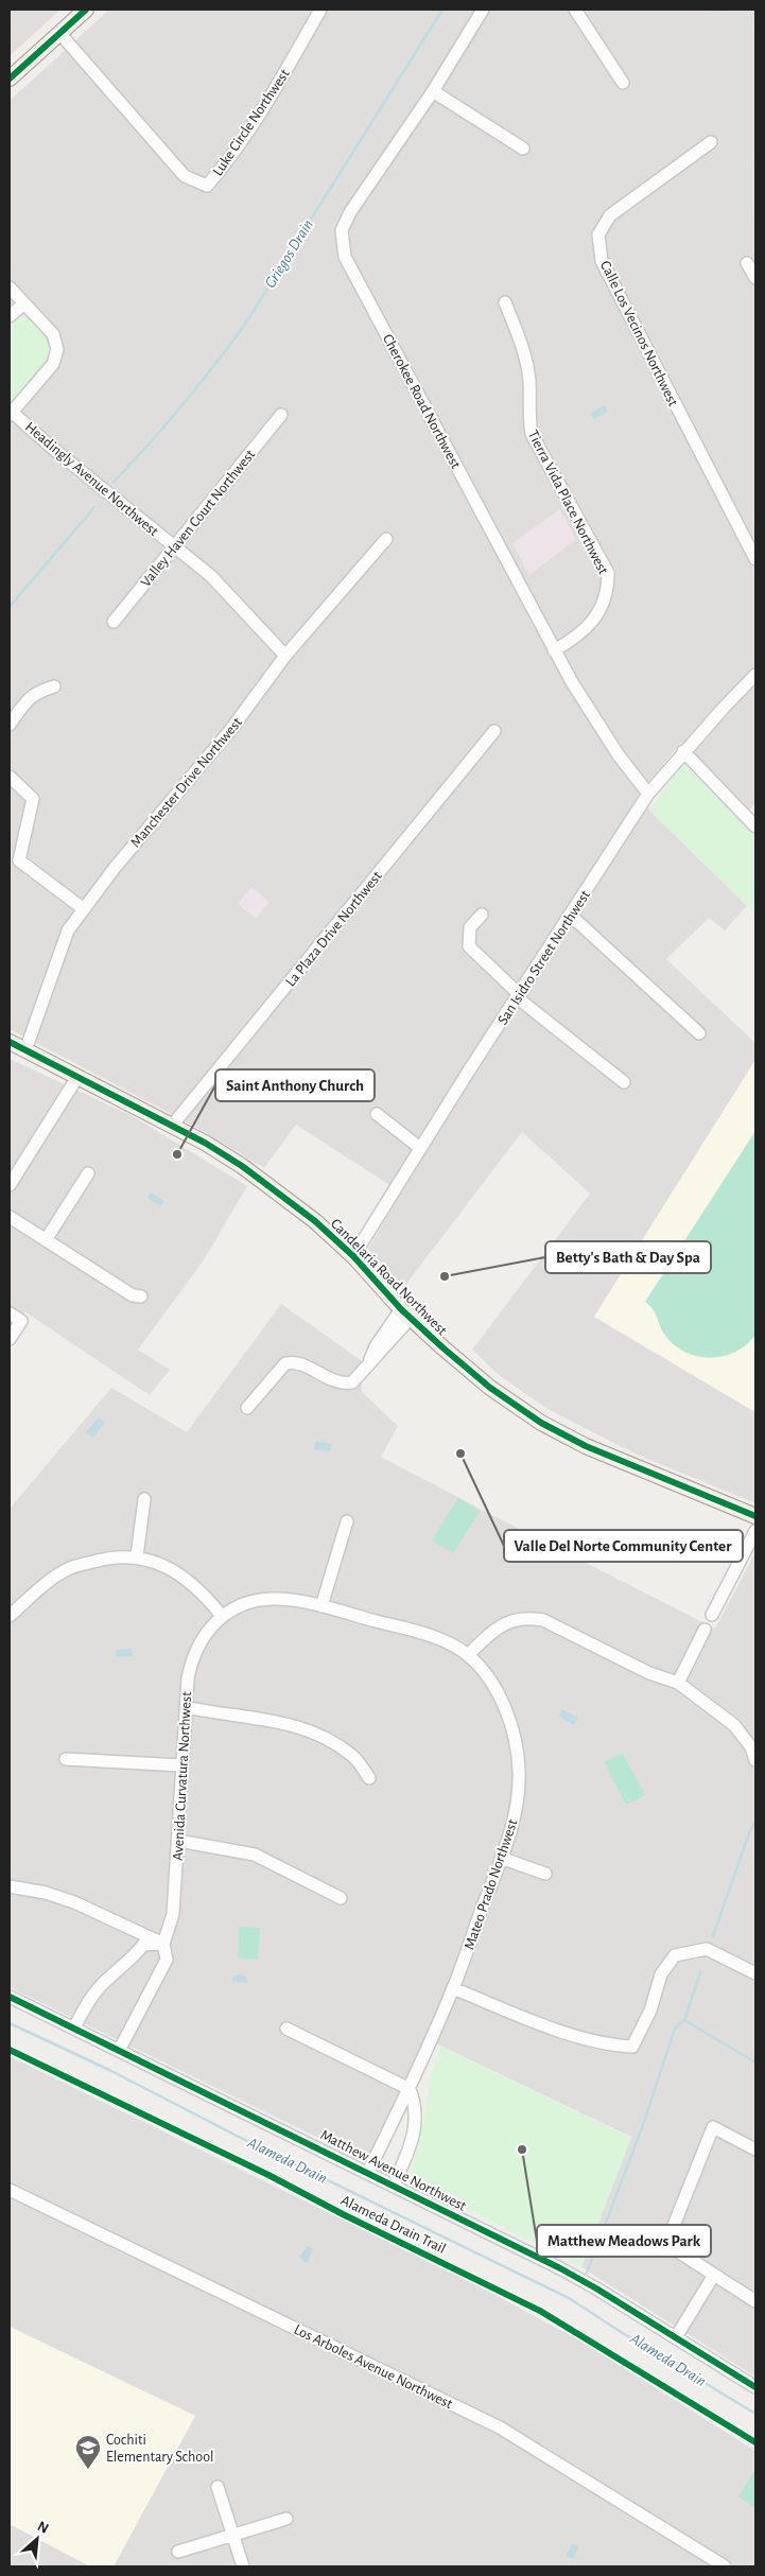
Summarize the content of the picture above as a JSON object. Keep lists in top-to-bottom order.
{
  "streets": {
    "main road": ["Candelaria Road Northwest"],
    "street": [
      "Luke Circle Northwest",
      "Calle Los Vecinos Northwest",
      "Cherokee Road Northwest",
      "Headingly Avenue Northwest",
      "Tierra Vida Place Northwest",
      "Valley Haven Court Northwest",
      "Manchester Drive Northwest",
      "La Plaza Drive Northwest",
      "San Isidro Street Northwest",
      "Avenida Curvatura Northwest",
      "Mateo Prado Northwest",
      "Matthew Avenue Northwest",
      "Los Arboles Avenue Northwest"
    ],
    "cycle path": ["Alameda Drain Trail"]
  },
  "crossings": [
    ["Cherokee Road Northwest", "Tierra Vida Place Northwest"],
    ["Cherokee Road Northwest", "San Isidro Street Northwest"],
    ["Headingly Avenue Northwest", "Valley Haven Court Northwest"],
    ["Headingly Avenue Northwest", "Manchester Drive Northwest"],
    ["Manchester Drive Northwest", "Candelaria Road Northwest"],
    ["La Plaza Drive Northwest", "Candelaria Road Northwest"],
    ["San Isidro Street Northwest", "Candelaria Road Northwest"],
    ["Avenida Curvatura Northwest", "Mateo Prado Northwest"],
    ["Avenida Curvatura Northwest", "Matthew Avenue Northwest"],
    ["Mateo Prado Northwest", "Matthew Avenue Northwest"]
  ],
  "water": ["Griegos Drain", "Alameda Drain"],
  "places": {
    "other": [
      "Saint Anthony Church",
      "Betty's Bath & Day Spa",
      "Valle Del Norte Community Center",
      "Matthew Meadows Park"
    ],
    "school or university": ["Cochiti Elementary School"]
  },
  "north": "top right"
}
